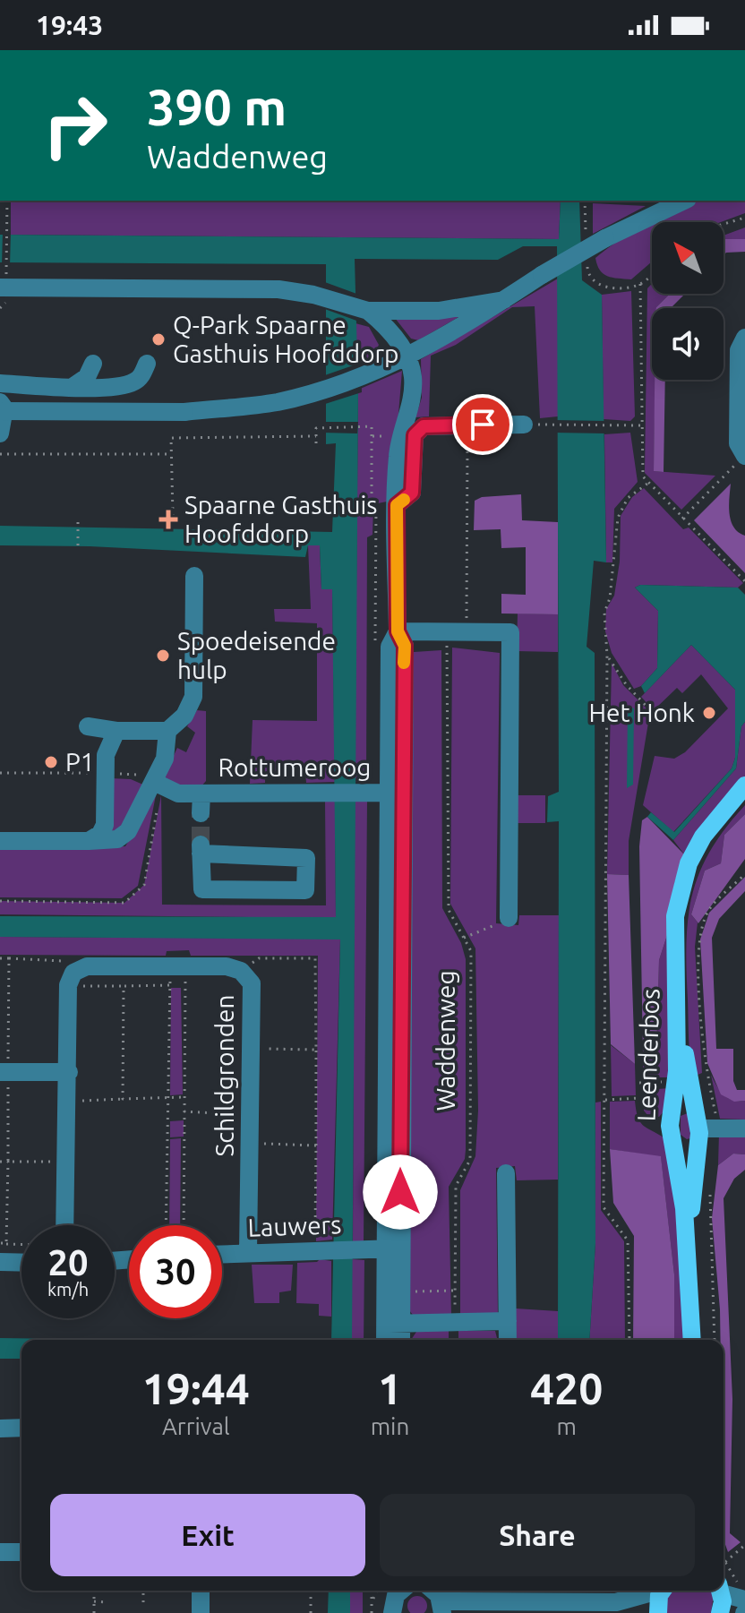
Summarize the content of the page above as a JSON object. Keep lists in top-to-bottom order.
{
  "streets": {
    "main road": ["Leenderbos"],
    "street": ["Rottumeroog", "Schildgronden", "Lauwers"],
    "path": ["Waddenweg"]
  },
  "crossings": [
    ["Schildgronden", "Lauwers"]
  ],
  "places": {
    "other": [
      "Q-Park Spaarne Gasthuis Hoofddorp",
      "Spoedeisende hulp",
      "Het Honk",
      "P1"
    ],
    "health": ["Spaarne Gasthuis Hoofddorp"]
  },
  "north": "top left",
  "page": {
    "status": "19:43",
    "turn": ["390 m", "Waddenweg"],
    "speed": "20 km/h",
    "limit": "30",
    "eta": [
      "19:44",
      "Arrival",
      "1",
      "min",
      "420",
      "m"
    ],
    "buttons": ["Exit", "Share"]
  }
}
